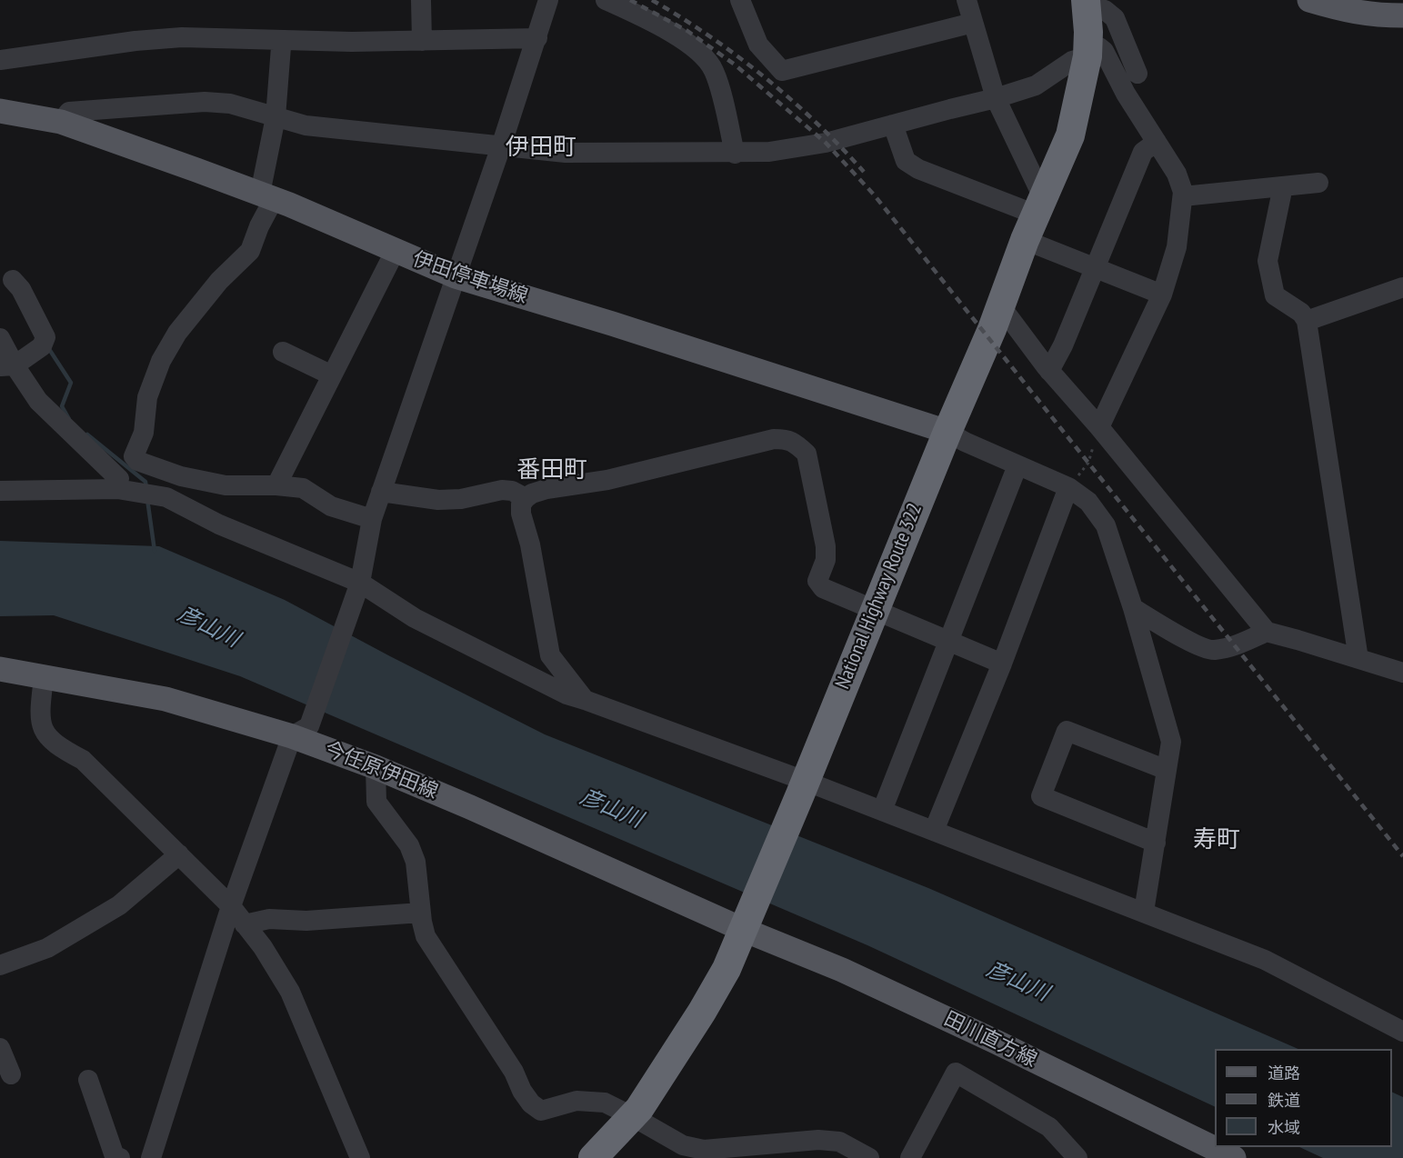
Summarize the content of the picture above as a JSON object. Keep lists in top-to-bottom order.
{
  "streets": {
    "highway": ["National Highway Route 322"],
    "main road": ["伊田停車場線", "今任原伊田線", "田川直方線"]
  },
  "crossings": [
    ["伊田停車場線", "National Highway Route 322"],
    ["National Highway Route 322", "今任原伊田線"],
    ["National Highway Route 322", "田川直方線"],
    ["今任原伊田線", "田川直方線"]
  ],
  "districts": ["伊田町", "番田町", "寿町"],
  "water": ["彦山川"],
  "legend": ["道路", "鉄道", "水域"]
}
